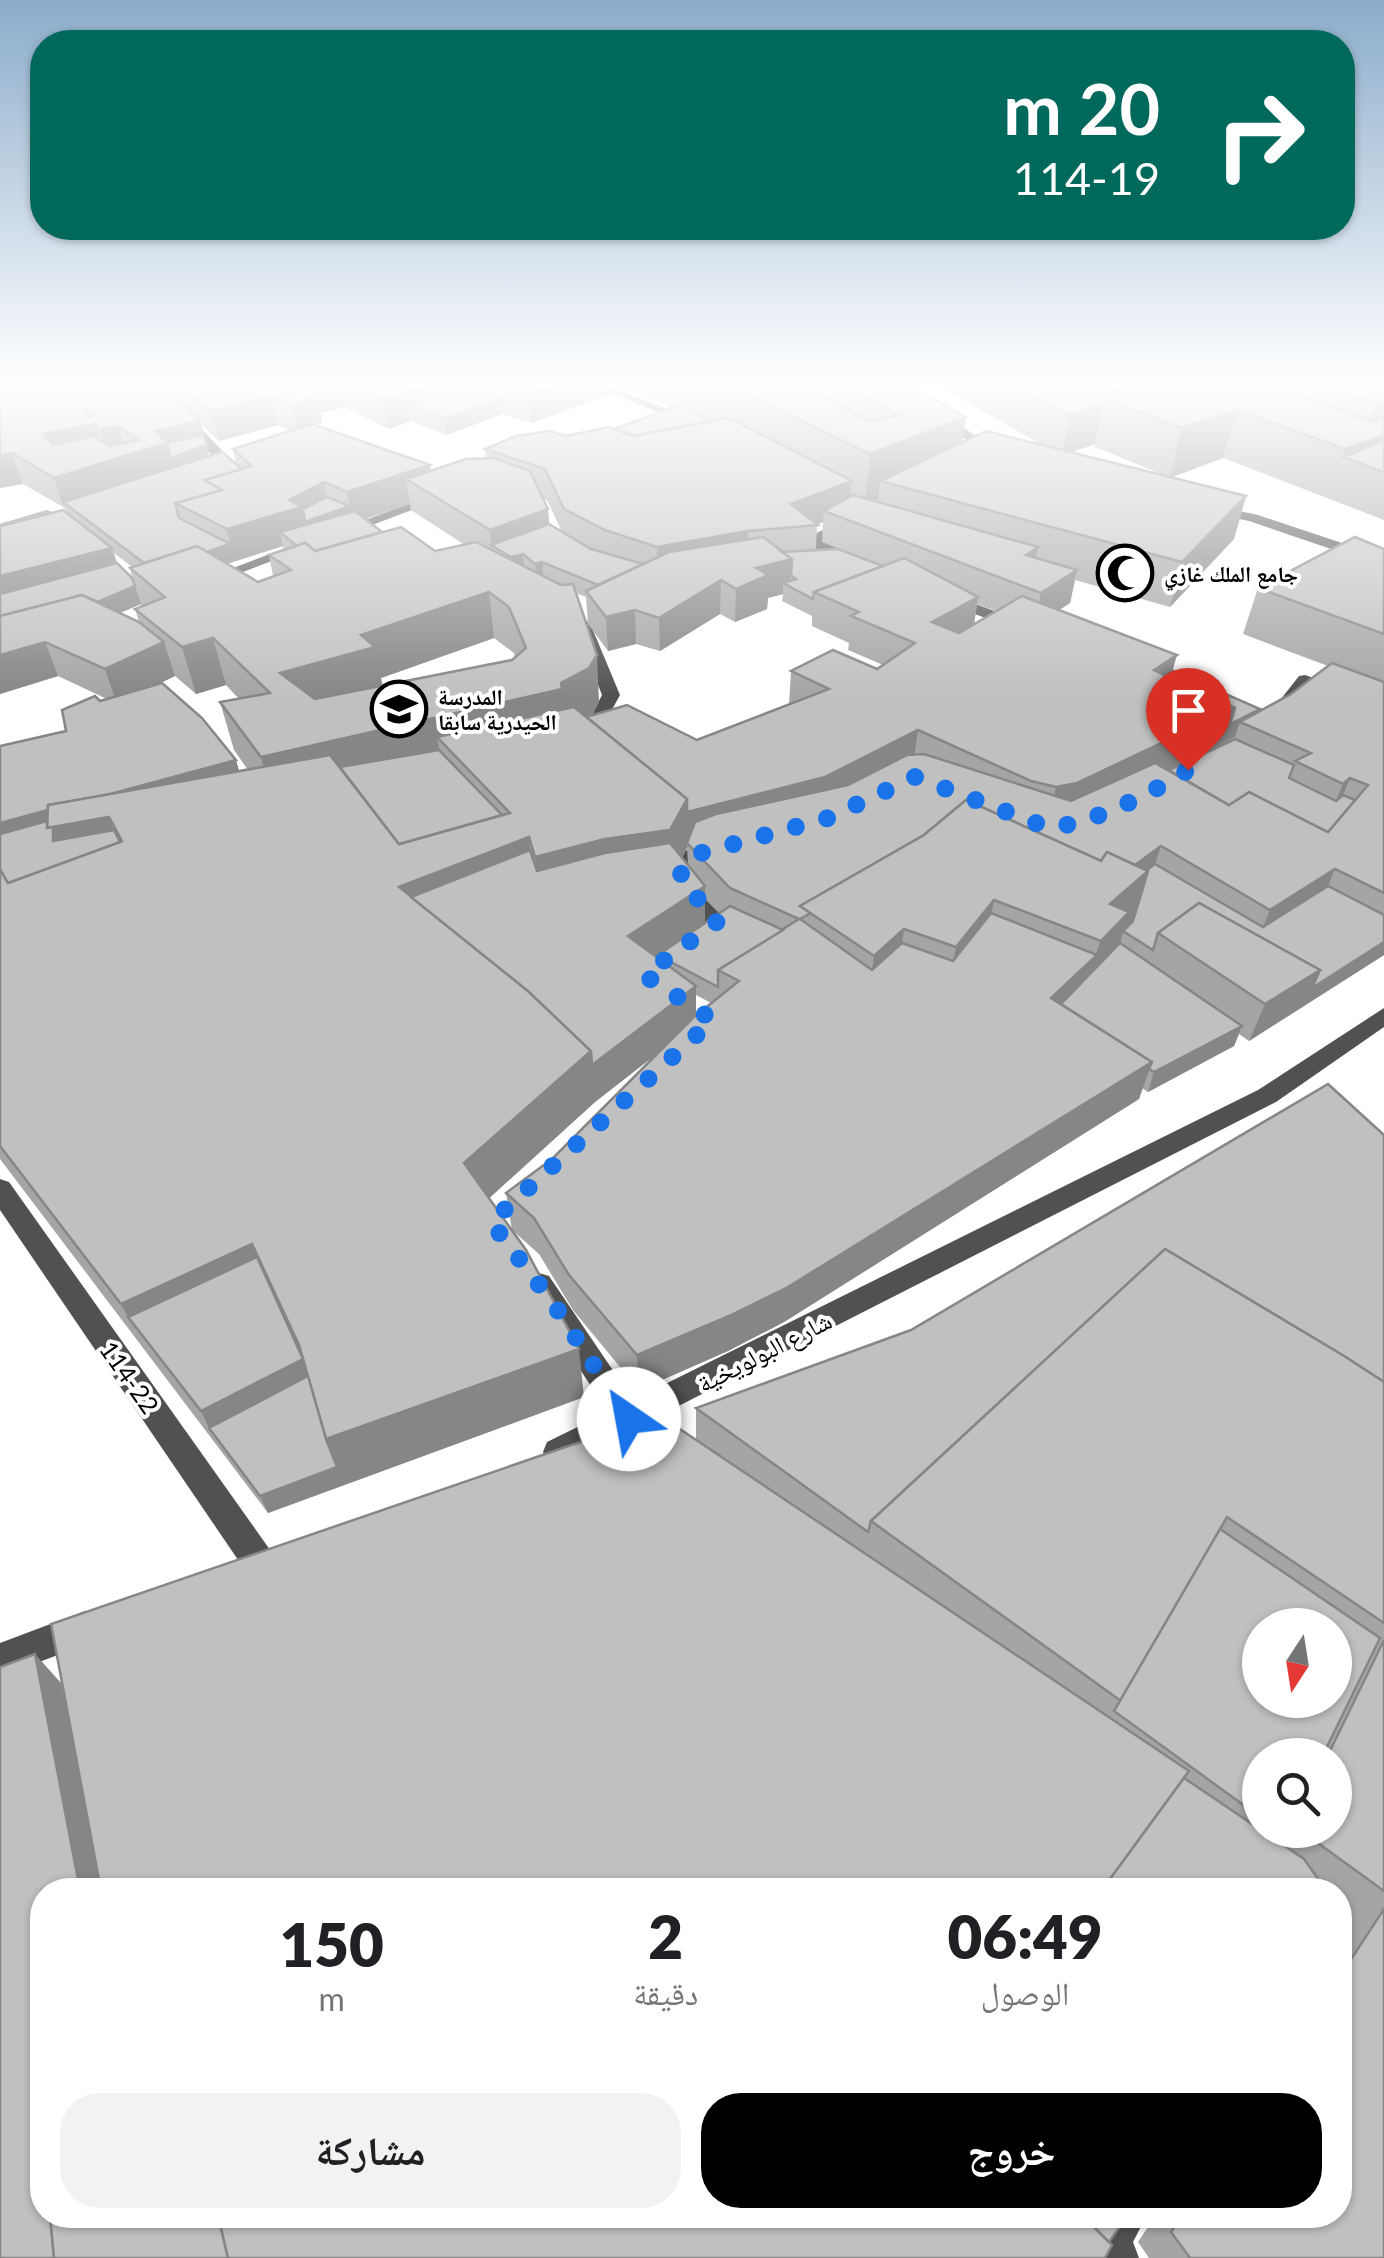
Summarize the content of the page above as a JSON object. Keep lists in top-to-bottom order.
{
  "streets": {
    "street": ["شارع البولويخية", "114-22"]
  },
  "places": {
    "mosque": ["جامع الملك غازي"],
    "school or university": ["المدرسة الحيدرية سابقا"]
  },
  "north": "bottom",
  "page": {
    "turn": ["20 m", "114-19"],
    "eta": [
      "06:49",
      "الوصول",
      "2",
      "دقيقة",
      "150",
      "m"
    ],
    "buttons": ["خروج", "مشاركة"]
  }
}
